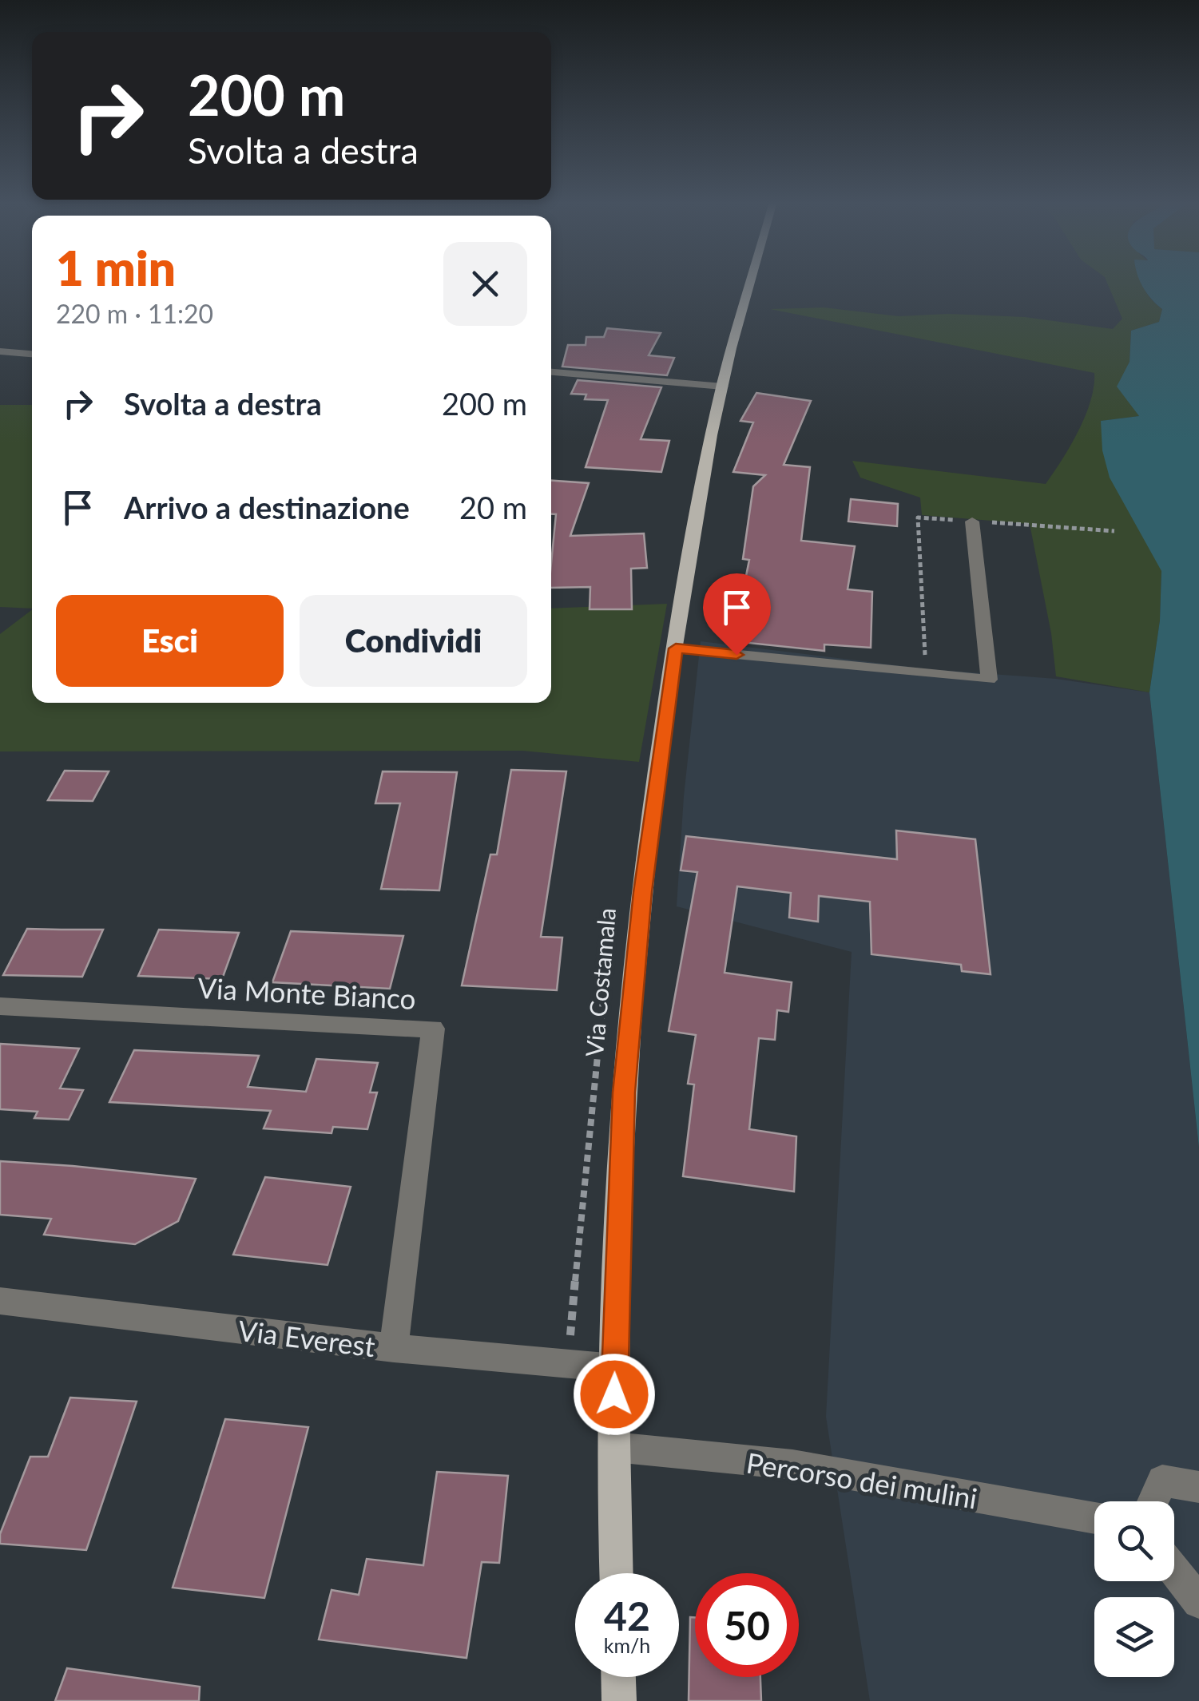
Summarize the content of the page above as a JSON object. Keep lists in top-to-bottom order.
{
  "streets": {
    "main road": ["Via Costamala"],
    "street": ["Via Monte Bianco", "Via Everest", "Percorso dei mulini"]
  },
  "crossings": [
    ["Via Costamala", "Via Everest"],
    ["Via Costamala", "Percorso dei mulini"],
    ["Via Monte Bianco", "Via Everest"]
  ],
  "page": {
    "turn": ["200 m", "Svolta a destra"],
    "heading": ["1 min", "220 m · 11:20"],
    "list": [
      {
        "name": "Svolta a destra",
        "value": "200 m"
      },
      {
        "name": "Arrivo a destinazione",
        "value": "20 m"
      }
    ],
    "buttons": ["Esci", "Condividi"],
    "speed": "42 km/h",
    "limit": "50"
  }
}
